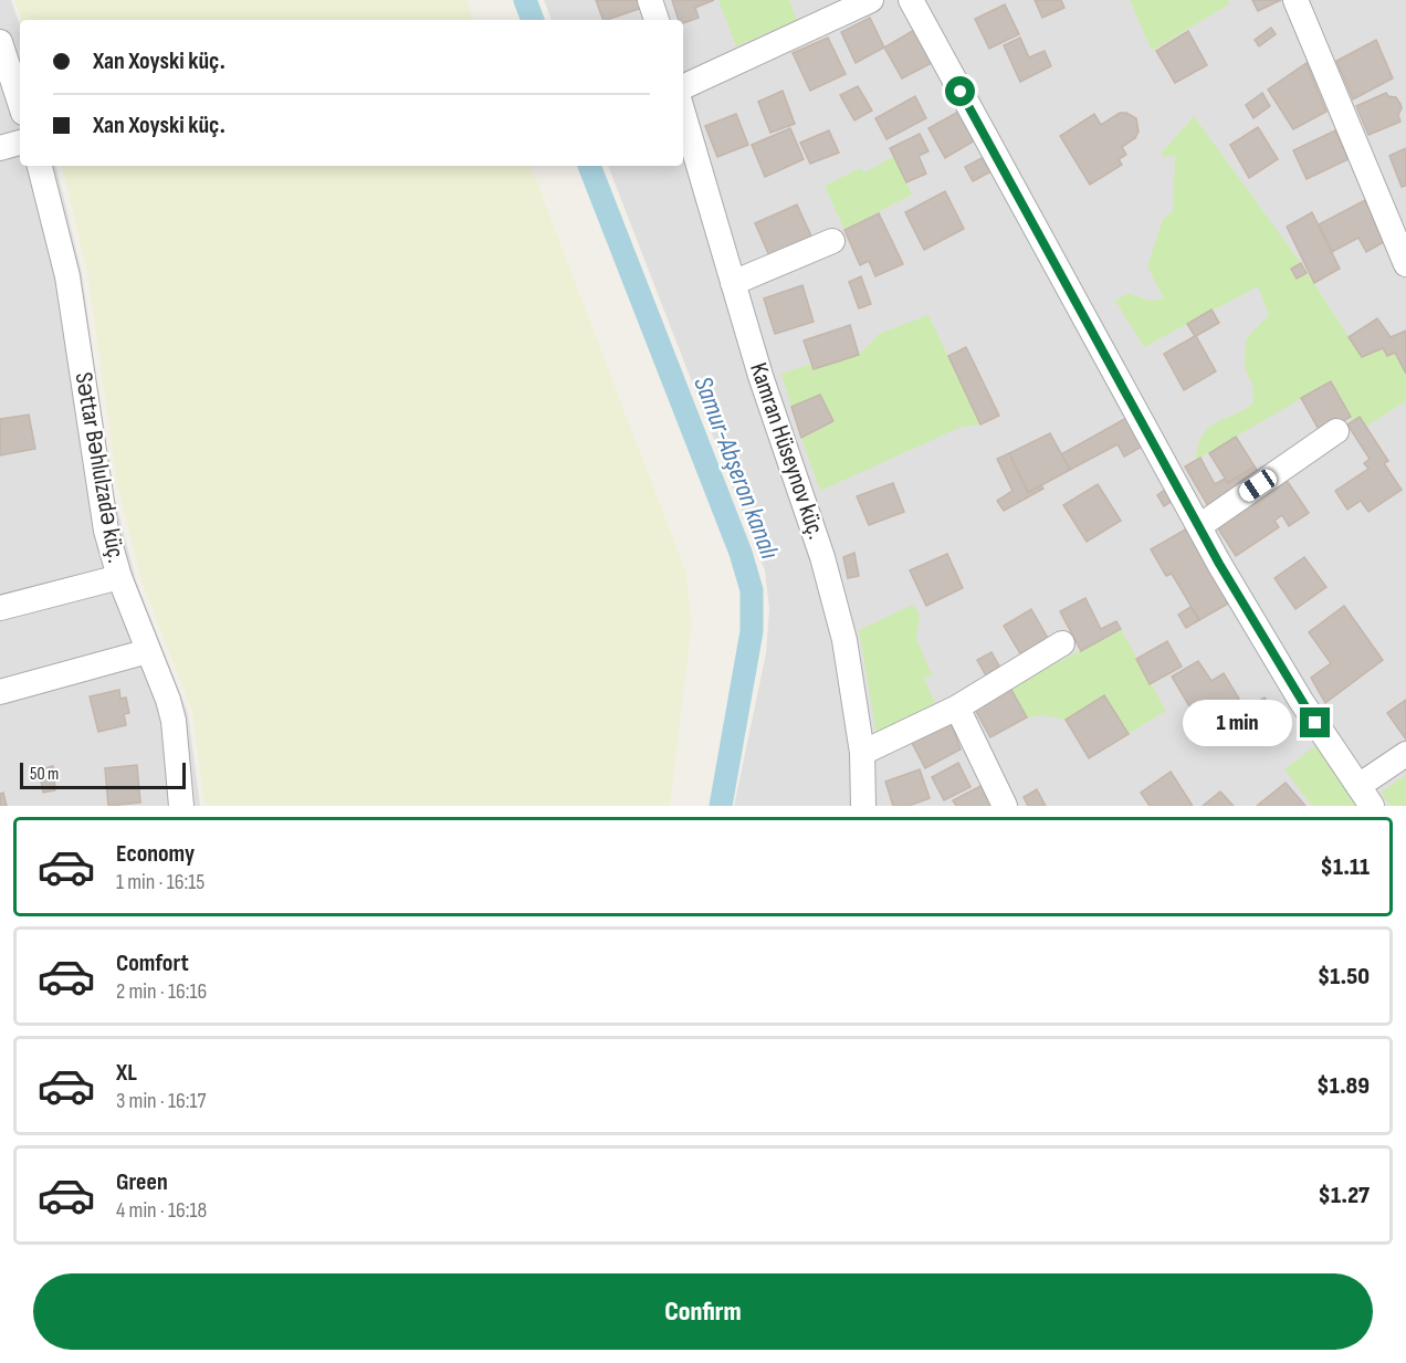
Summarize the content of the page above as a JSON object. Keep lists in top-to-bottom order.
{
  "streets": {
    "street": ["Kamran Hüseynov küç.", "Səttar Bəhlulzadə küç."]
  },
  "water": ["Samur-Abşeron kanalı"],
  "scale_bar": "50 m",
  "page": {
    "banner": ["Xan Xoyski küç.", "Xan Xoyski küç."],
    "bubble": "1 min",
    "scale": "50 m",
    "list": [
      {
        "name": "Economy",
        "note": "1 min · 16:15",
        "value": "$1.11"
      },
      {
        "name": "Comfort",
        "note": "2 min · 16:16",
        "value": "$1.50"
      },
      {
        "name": "XL",
        "note": "3 min · 16:17",
        "value": "$1.89"
      },
      {
        "name": "Green",
        "note": "4 min · 16:18",
        "value": "$1.27"
      }
    ],
    "buttons": "Confirm"
  }
}
